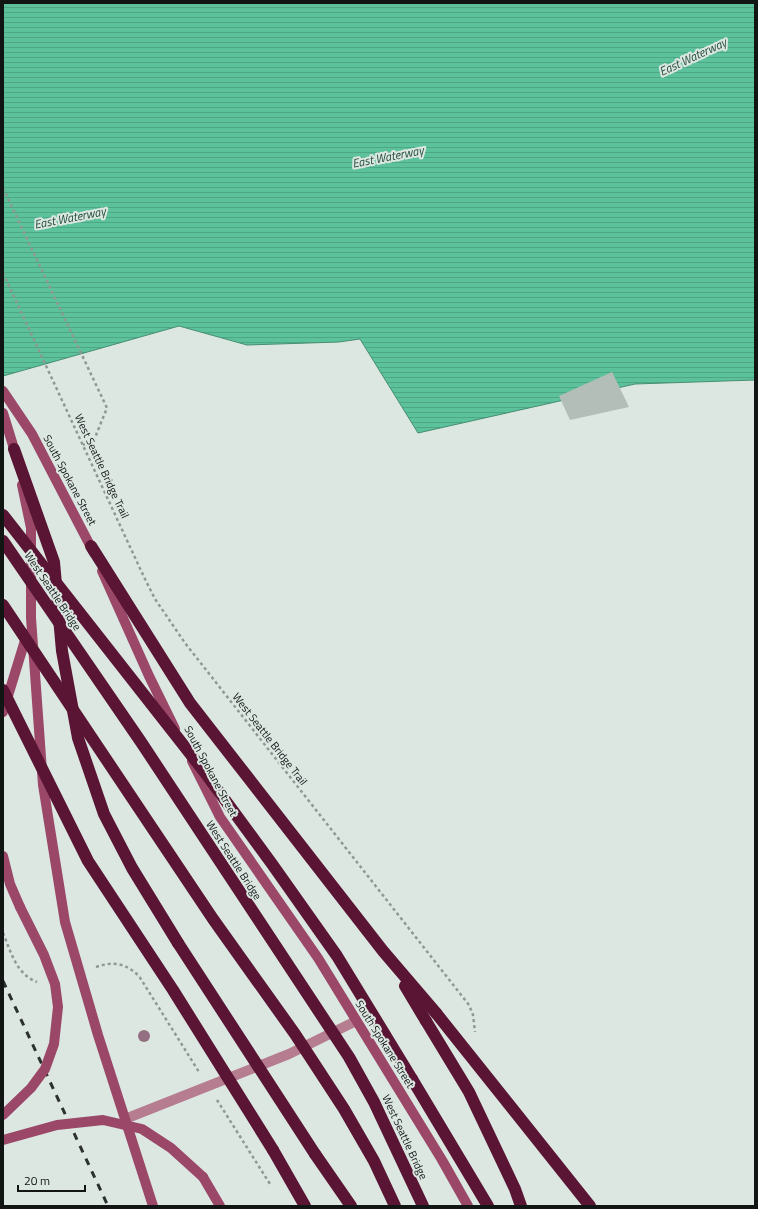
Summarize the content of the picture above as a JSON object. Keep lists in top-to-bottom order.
{
  "streets": {
    "highway": ["West Seattle Bridge"],
    "main road": ["South Spokane Street"],
    "path": ["West Seattle Bridge Trail"]
  },
  "water": ["East Waterway"],
  "scale_bar": "20 m"
}
